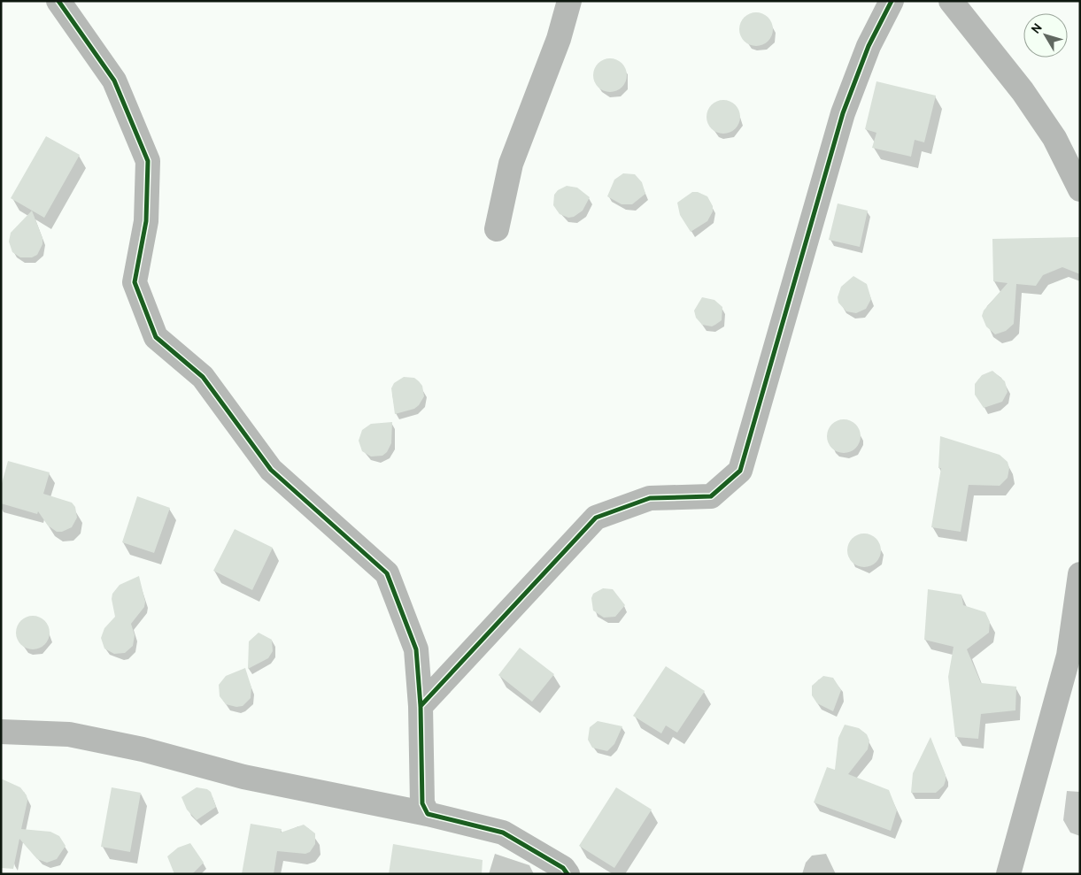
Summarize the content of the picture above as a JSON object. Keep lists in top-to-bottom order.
{
  "north": "top left"
}
